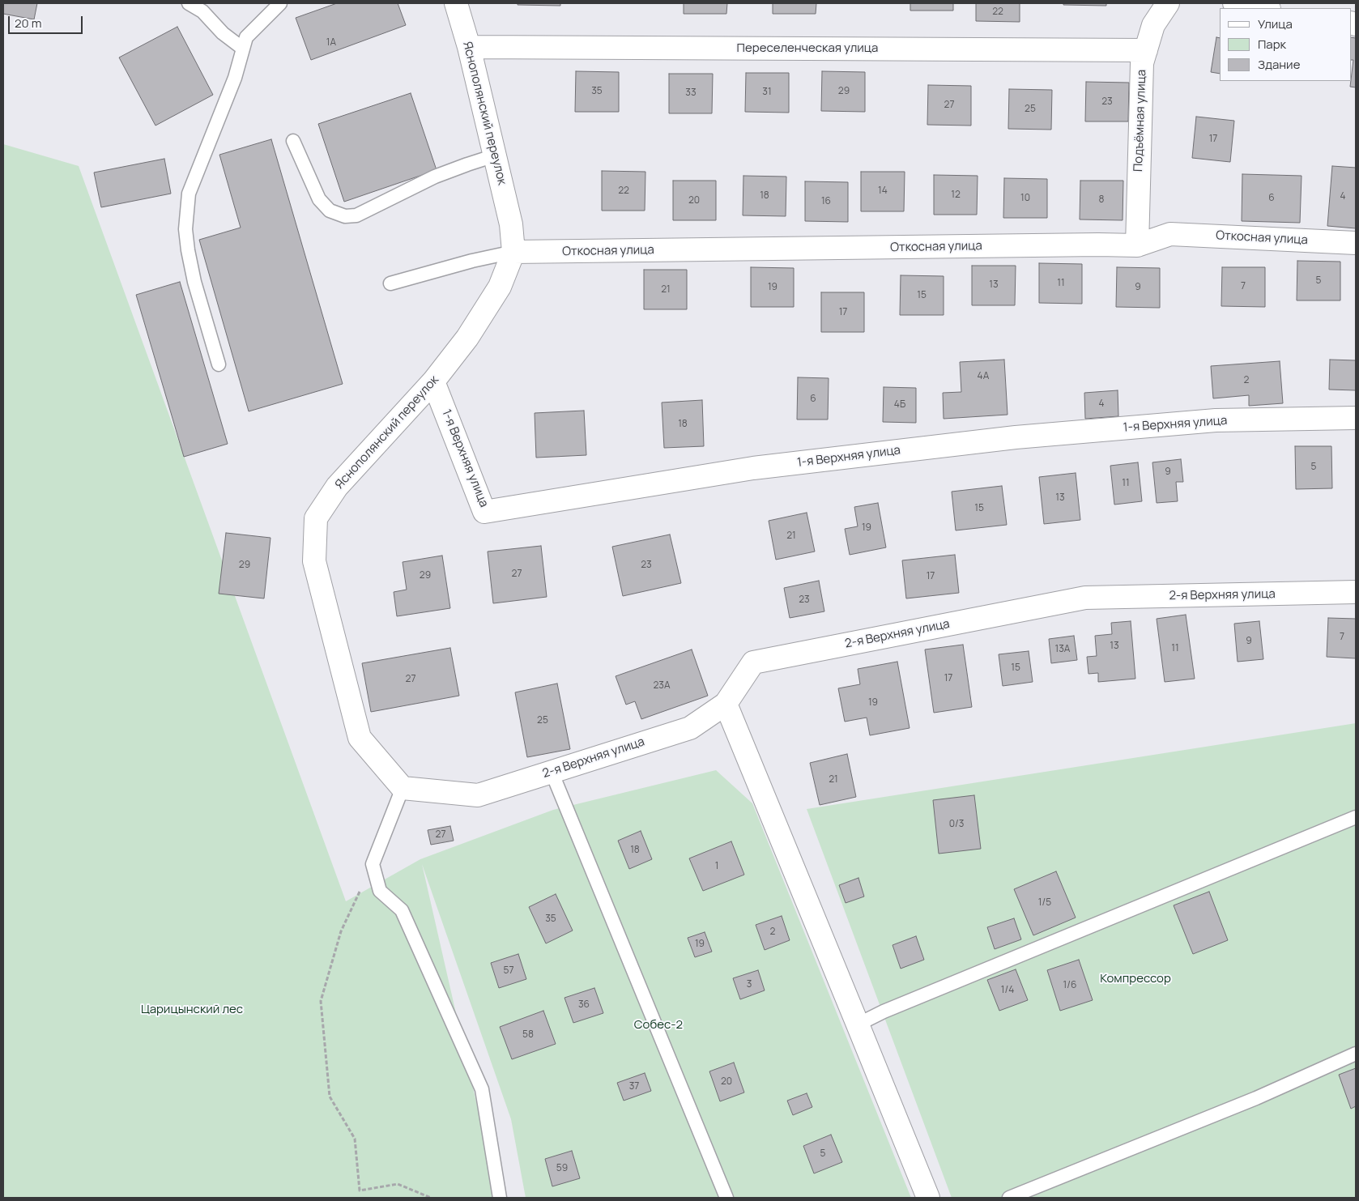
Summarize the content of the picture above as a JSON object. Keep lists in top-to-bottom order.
{
  "streets": {
    "street": [
      "Переселенческая улица",
      "Яснополянский переулок",
      "Подъёмная улица",
      "Откосная улица",
      "1-я Верхняя улица",
      "2-я Верхняя улица"
    ]
  },
  "crossings": [
    ["Переселенческая улица", "Яснополянский переулок"],
    ["Переселенческая улица", "Подъёмная улица"],
    ["Яснополянский переулок", "Откосная улица"],
    ["Яснополянский переулок", "1-я Верхняя улица"],
    ["Яснополянский переулок", "2-я Верхняя улица"],
    ["Подъёмная улица", "Откосная улица"]
  ],
  "parks": ["Компрессор", "Царицынский лес", "Собес-2"],
  "house_numbers": [
    "22",
    "1А",
    "35",
    "29",
    "31",
    "33",
    "23",
    "27",
    "25",
    "17",
    "22",
    "14",
    "12",
    "18",
    "4",
    "10",
    "6",
    "8",
    "20",
    "16",
    "5",
    "11",
    "13",
    "7",
    "19",
    "9",
    "21",
    "15",
    "17",
    "4А",
    "2",
    "6",
    "4",
    "4Б",
    "18",
    "5",
    "9",
    "11",
    "13",
    "15",
    "19",
    "21",
    "29",
    "23",
    "27",
    "29",
    "17",
    "23",
    "7",
    "9",
    "13",
    "11",
    "13А",
    "15",
    "17",
    "27",
    "23А",
    "19",
    "25",
    "21",
    "0/3",
    "27",
    "18",
    "1",
    "1/5",
    "35",
    "2",
    "19",
    "57",
    "3",
    "1/6",
    "1/4",
    "36",
    "58",
    "20",
    "37",
    "5",
    "59"
  ],
  "legend": ["Улица", "Парк", "Здание"],
  "scale_bar": "20 m"
}
